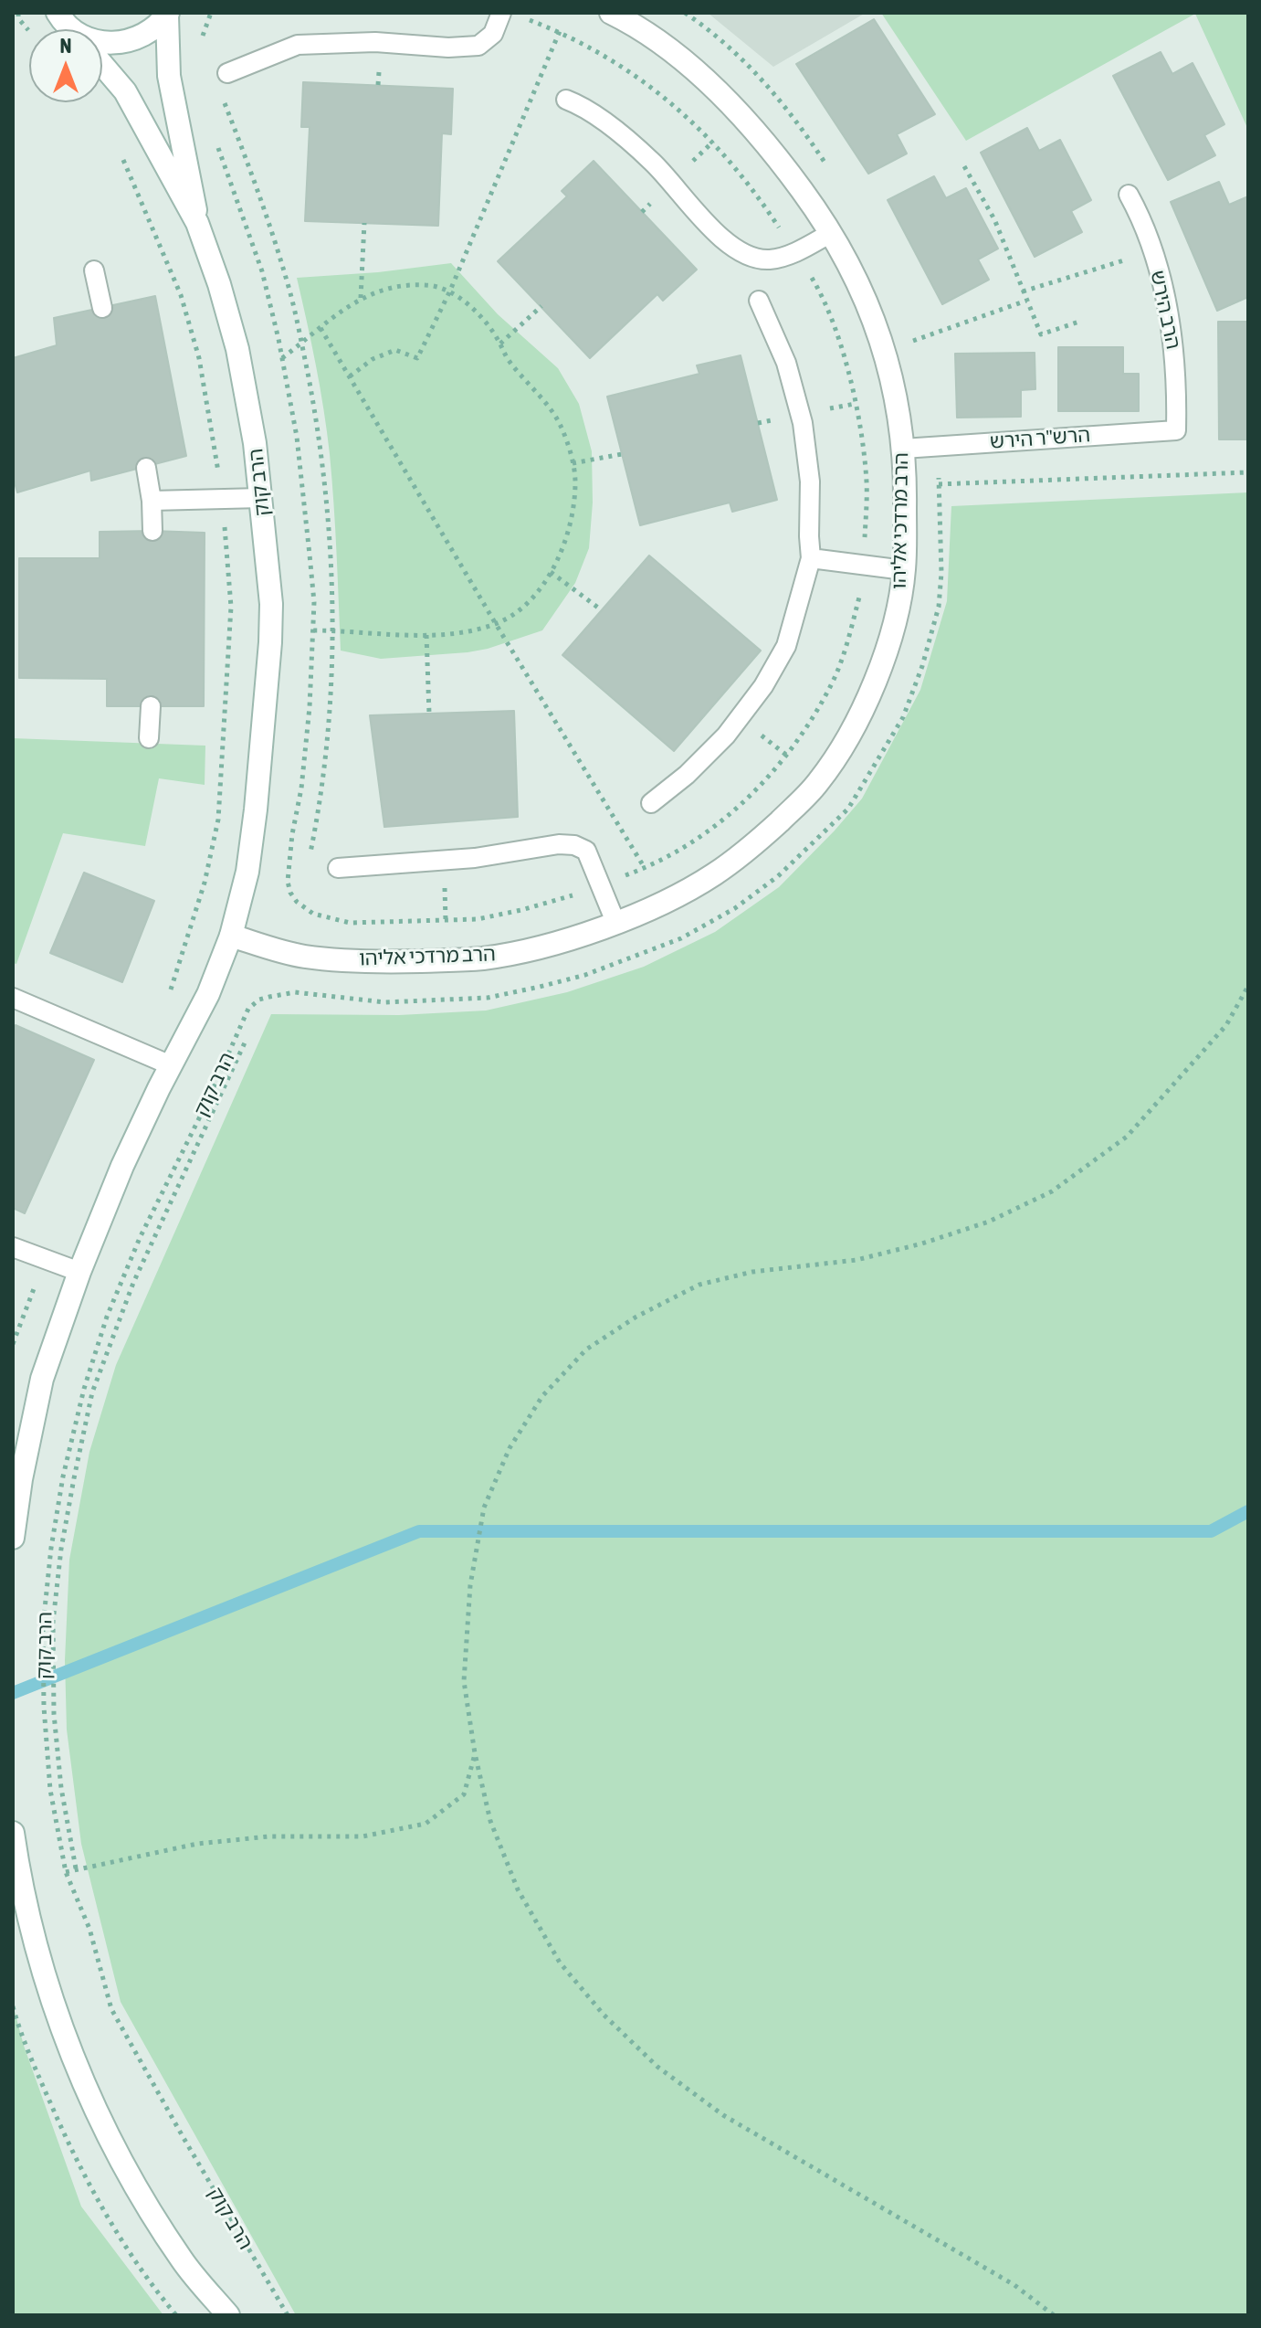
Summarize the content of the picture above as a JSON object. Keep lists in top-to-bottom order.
{
  "streets": {
    "street": ["הרב קוק", "הרב מרדכי אליהו"],
    "lane": ["הרב הירש", "הרש\"ר הירש"]
  },
  "crossings": [
    ["הרב הירש", "הרש\"ר הירש"],
    ["הרש\"ר הירש", "הרב מרדכי אליהו"],
    ["הרב קוק", "הרב מרדכי אליהו"]
  ],
  "north": "top"
}
